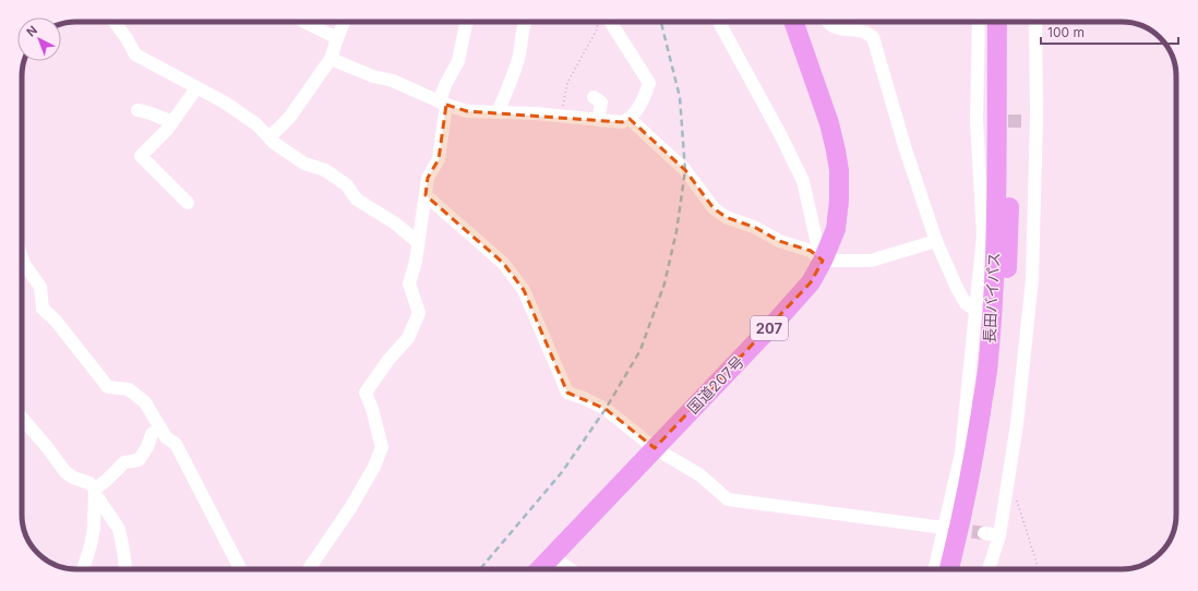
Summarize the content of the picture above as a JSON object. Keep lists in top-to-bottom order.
{
  "streets": {
    "highway": ["長田バイパス", "207", "国道207号"]
  },
  "scale_bar": "100 m",
  "north": "top left"
}
